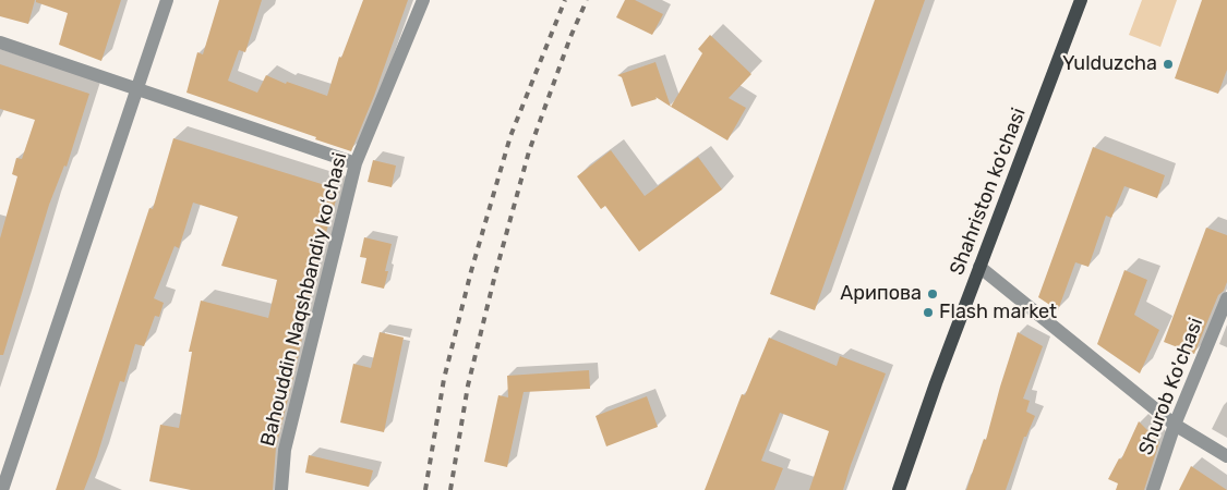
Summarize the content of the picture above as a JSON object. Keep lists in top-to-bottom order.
{
  "streets": {
    "main road": ["Shahriston ko'chasi"],
    "street": ["Bahouddin Naqshbandiy koʻchasi", "Shurob Ko'chasi"]
  },
  "places": ["Yulduzcha", "Арипова", "Flash market"]
}
